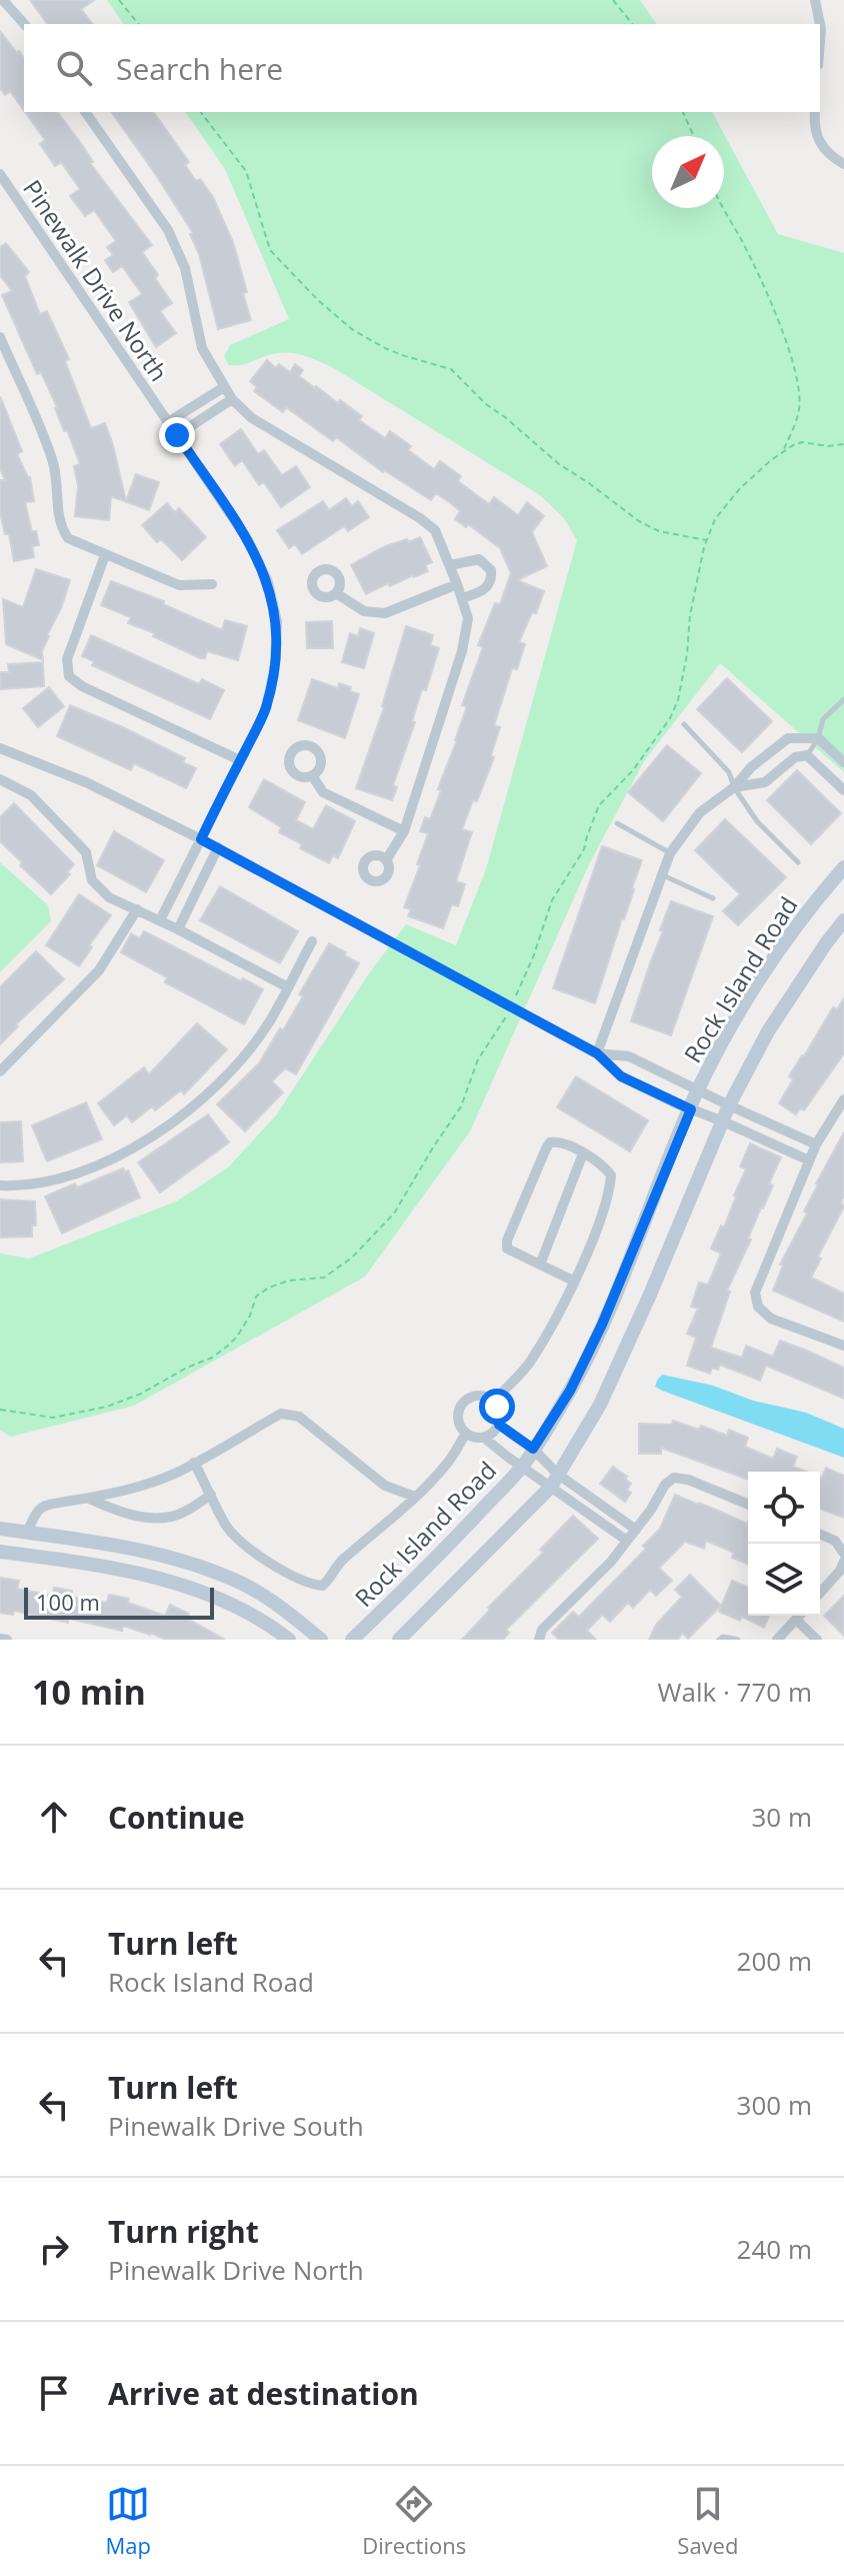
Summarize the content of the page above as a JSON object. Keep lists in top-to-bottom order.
{
  "streets": {
    "main road": ["Rock Island Road"],
    "street": ["Pinewalk Drive North"]
  },
  "scale_bar": "100 m",
  "north": "top right",
  "page": {
    "search": "Search here",
    "scale": "100 m",
    "heading": ["10 min", "Walk · 770 m"],
    "list": [
      ["Continue", "30 m"],
      ["Turn left", "Rock Island Road", "200 m"],
      ["Turn left", "Pinewalk Drive South", "300 m"],
      ["Turn right", "Pinewalk Drive North", "240 m"],
      "Arrive at destination"
    ],
    "nav": ["Map", "Directions", "Saved"]
  }
}
